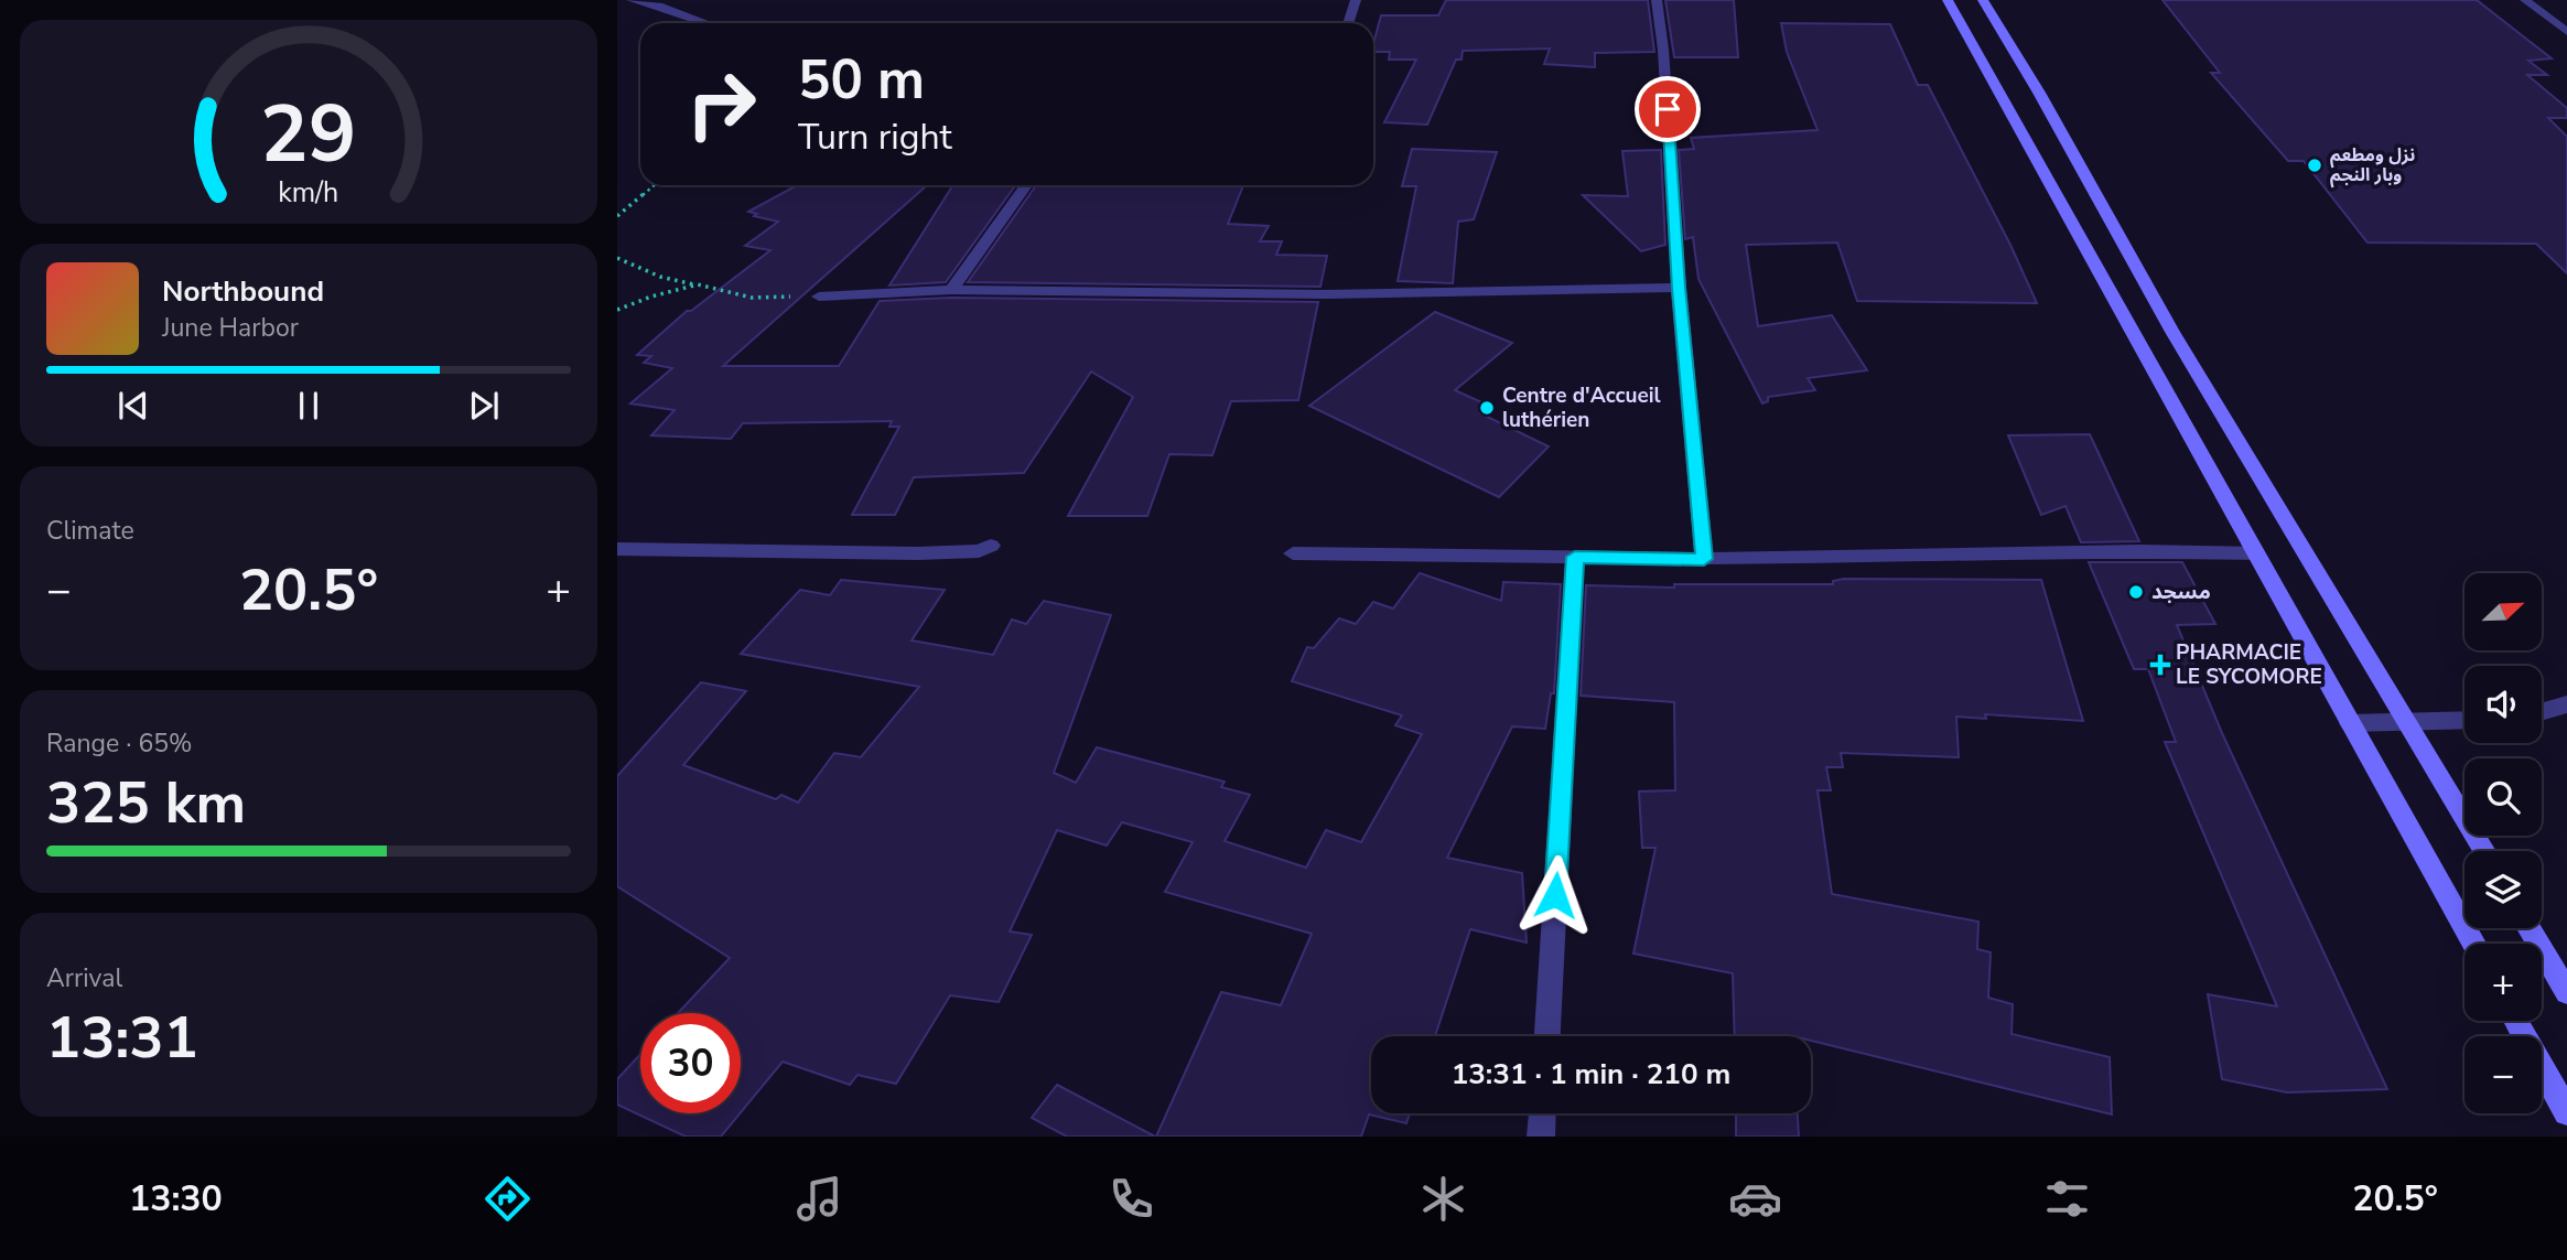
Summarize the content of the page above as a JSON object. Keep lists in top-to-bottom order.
{
  "places": {
    "other": ["نزل ومطعم وبار النجم", "Centre d'Accueil luthérien", "مسجد"],
    "health": ["PHARMACIE LE SYCOMORE"]
  },
  "north": "top right",
  "page": {
    "turn": ["50 m", "Turn right"],
    "song": ["Northbound", "June Harbor"],
    "tile": [
      "Climate",
      ["Range · 65%", "325 km"],
      ["Arrival", "13:31"]
    ],
    "heat": ["−", "20.5°", "+"],
    "map_buttons": ["+", "−"],
    "limit": "30",
    "trip": "13:31 · 1 min · 210 m",
    "tabs": ["13:30", "20.5°"],
    "gauge": ["29", "km/h"]
  }
}
